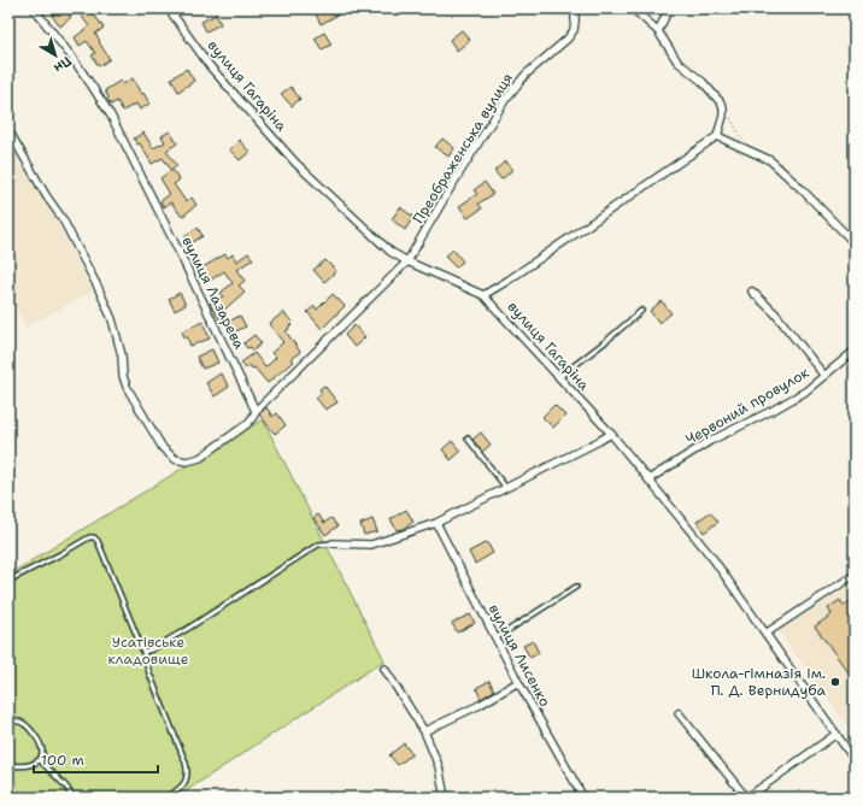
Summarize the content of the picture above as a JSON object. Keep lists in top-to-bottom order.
{
  "streets": {
    "street": [
      "вулиця Гагаріна",
      "Преображенська вулиця",
      "вулиця Лазарева",
      "Червоний провулок",
      "вулиця Лисенко"
    ]
  },
  "crossings": [
    ["вулиця Гагаріна", "Преображенська вулиця"],
    ["вулиця Гагаріна", "Червоний провулок"]
  ],
  "parks": ["Усатівське кладовище"],
  "places": ["Школа-гімназія ім. П. Д. Вернидуба"],
  "scale_bar": "100 m",
  "north": "bottom right"
}
